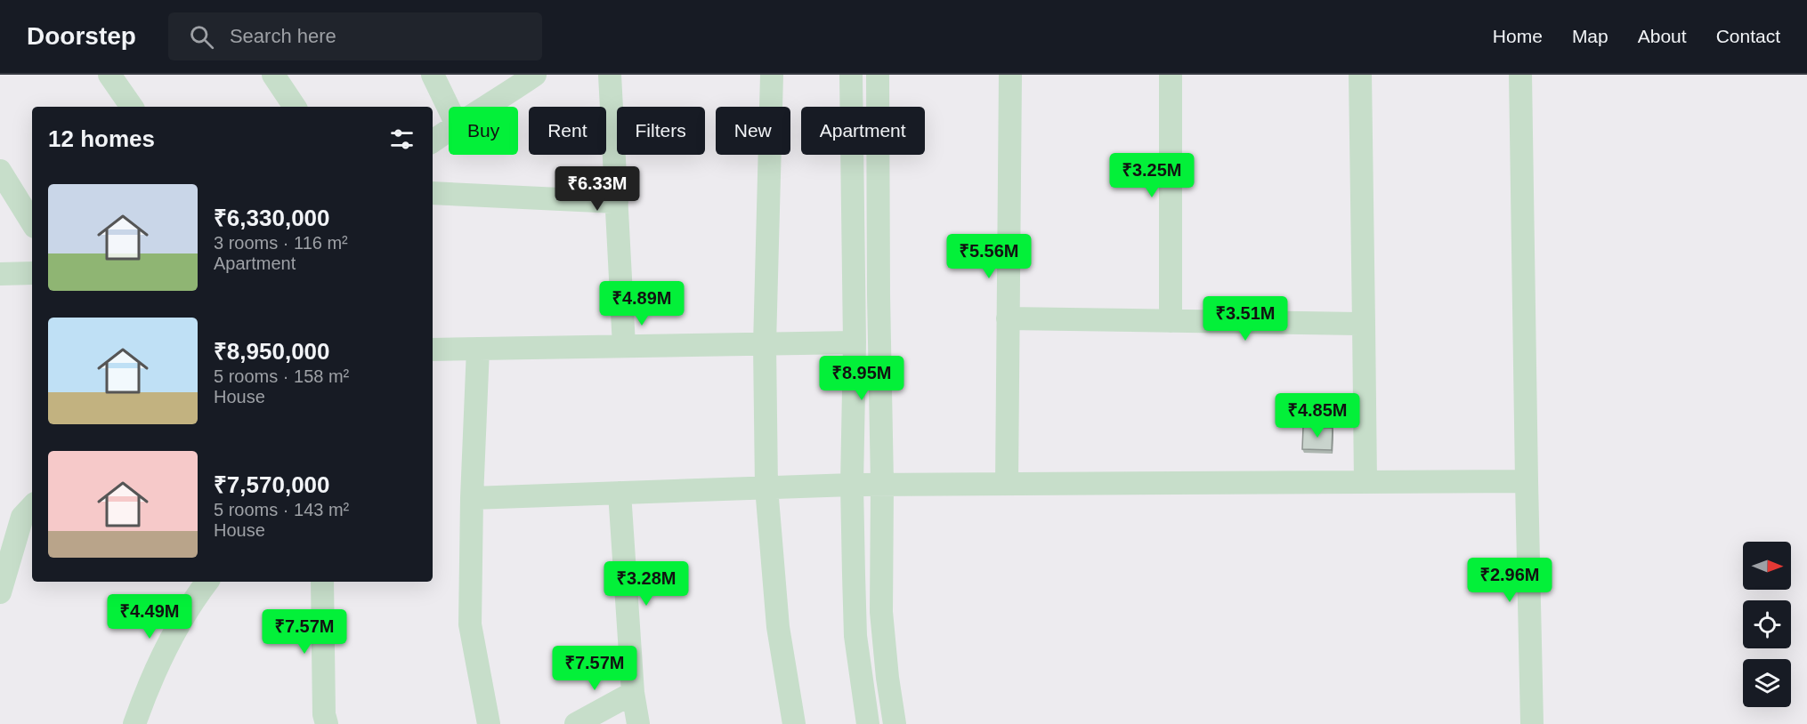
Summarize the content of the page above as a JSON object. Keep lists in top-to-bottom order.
{
  "north": "right",
  "page": {
    "header": "Doorstep",
    "search": "Search here",
    "nav": [
      "Home",
      "Map",
      "About",
      "Contact"
    ],
    "chip": [
      "Buy",
      "Rent",
      "Filters",
      "New",
      "Apartment"
    ],
    "heading": "12 homes",
    "price": [
      "₹3.25M",
      "₹6.33M",
      "₹5.56M",
      "₹4.89M",
      "₹3.51M",
      "₹8.95M",
      "₹4.85M",
      "₹2.96M",
      "₹3.28M",
      "₹4.49M",
      "₹7.57M",
      "₹7.57M"
    ],
    "list": [
      {
        "name": "₹6,330,000",
        "note": "3 rooms · 116 m² · Apartment"
      },
      {
        "name": "₹8,950,000",
        "note": "5 rooms · 158 m² · House"
      },
      {
        "name": "₹7,570,000",
        "note": "5 rooms · 143 m² · House"
      }
    ]
  }
}
